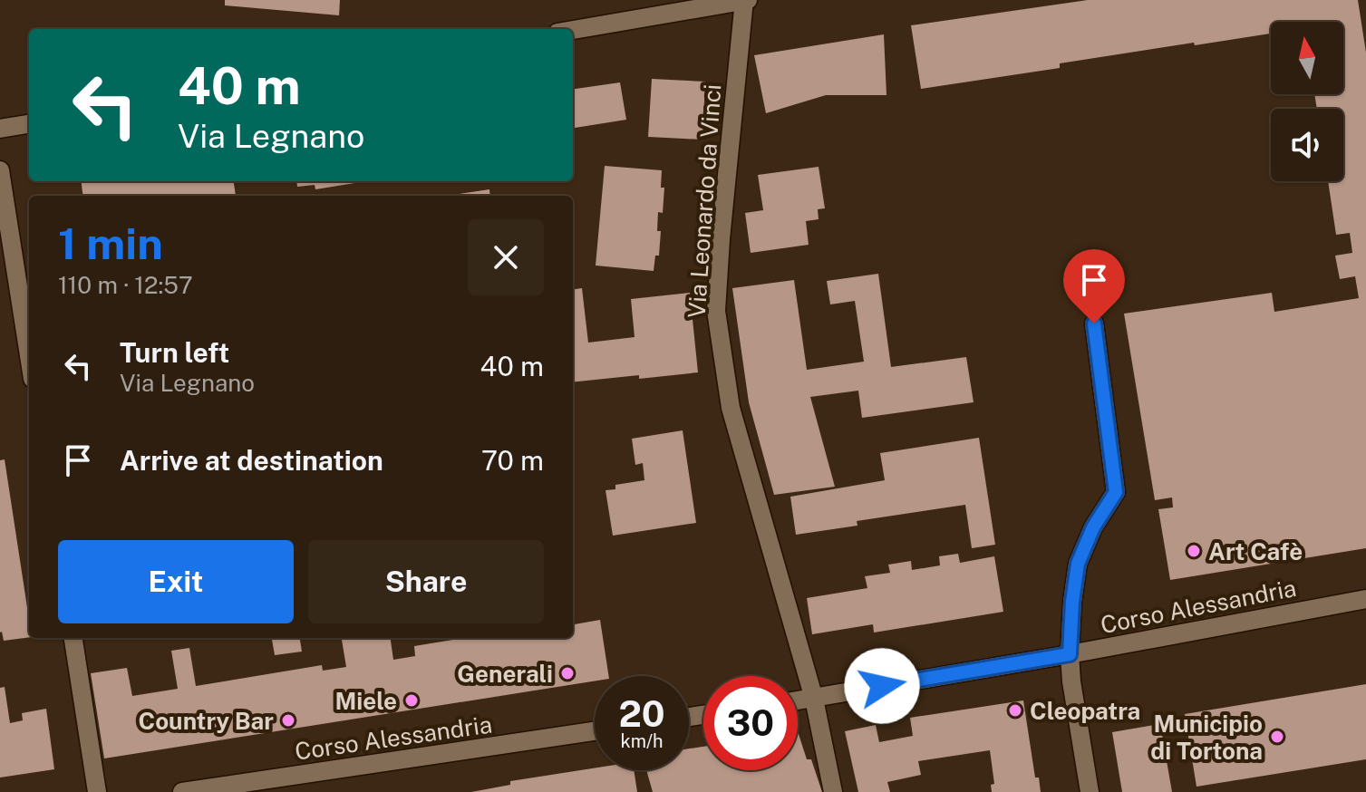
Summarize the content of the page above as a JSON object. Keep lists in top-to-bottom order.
{
  "streets": {
    "street": ["Via Leonardo da Vinci", "Corso Alessandria"]
  },
  "crossings": [
    ["Via Leonardo da Vinci", "Corso Alessandria"]
  ],
  "places": [
    "Art Cafè",
    "Generali",
    "Miele",
    "Cleopatra",
    "Country Bar",
    "Municipio di Tortona"
  ],
  "north": "top",
  "page": {
    "turn": ["40 m", "Via Legnano"],
    "heading": ["1 min", "110 m · 12:57"],
    "list": [
      {
        "name": "Turn left",
        "note": "Via Legnano",
        "value": "40 m"
      },
      {
        "name": "Arrive at destination",
        "value": "70 m"
      }
    ],
    "buttons": ["Exit", "Share"],
    "speed": "20 km/h",
    "limit": "30"
  }
}
